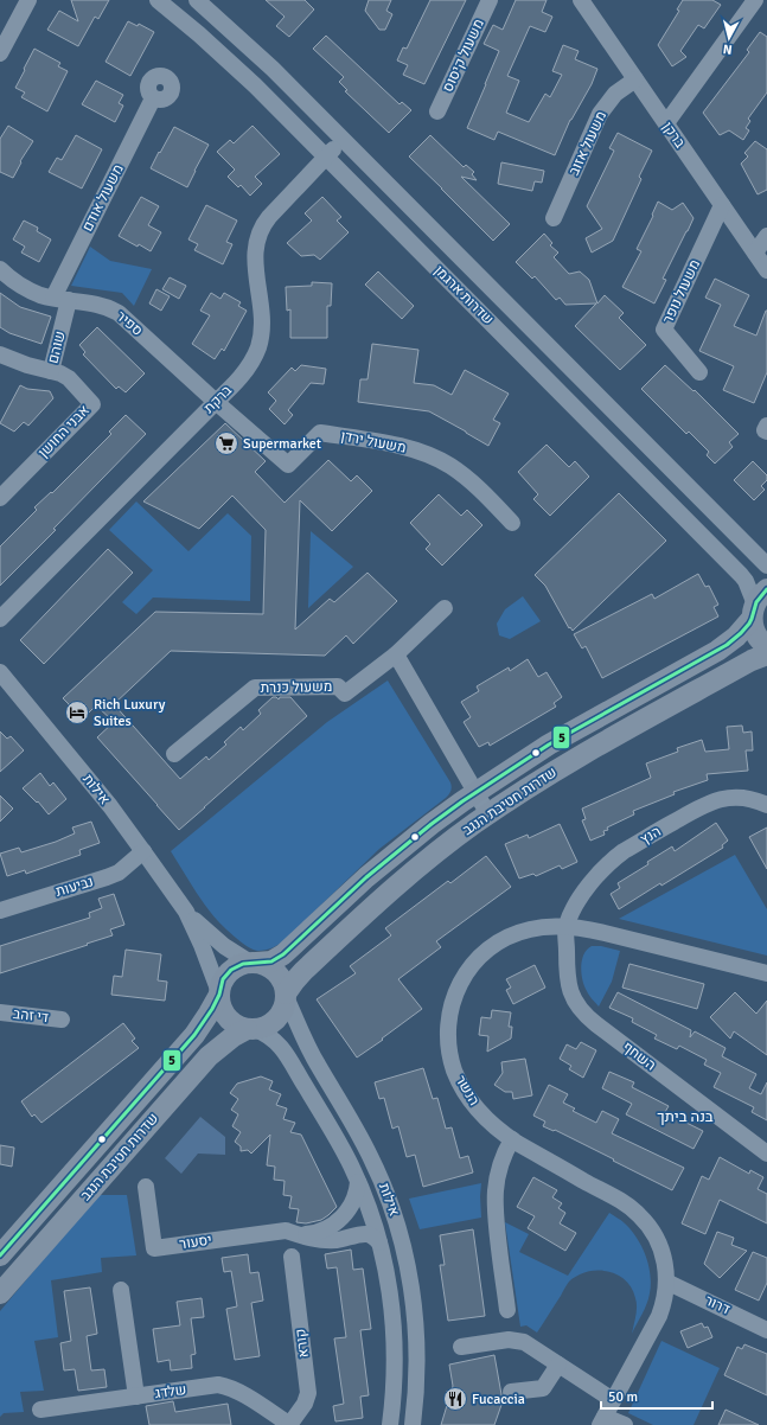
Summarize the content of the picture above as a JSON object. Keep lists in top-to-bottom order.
{
  "streets": {
    "main road": ["שדרות חטיבת הנגב"],
    "street": [
      "משעול קיסוס",
      "ברקן",
      "משעול אזוב",
      "משעול אודם",
      "משעול נופר",
      "שדרות ארגמן",
      "ספיר",
      "שוהם",
      "ברקת",
      "אבני החושן",
      "משעול ירדן",
      "משעול כנרת",
      "אילות",
      "הנץ",
      "נביעות",
      "די זהב",
      "השחף",
      "הנשר",
      "יסעור",
      "דרור",
      "קורא",
      "שלדג"
    ]
  },
  "crossings": [
    ["ברקן", "משעול אזוב"],
    ["ברקן", "משעול נופר"],
    ["משעול אודם", "ספיר"],
    ["משעול אודם", "שוהם"],
    ["שדרות ארגמן", "ברקת"],
    ["שדרות ארגמן", "שדרות חטיבת הנגב"],
    ["ספיר", "שוהם"],
    ["ספיר", "ברקת"],
    ["ספיר", "משעול ירדן"],
    ["שוהם", "אבני החושן"],
    ["ברקת", "משעול ירדן"],
    ["אילות", "שדרות חטיבת הנגב"],
    ["אילות", "נביעות"],
    ["אילות", "יסעור"],
    ["הנץ", "השחף"],
    ["הנץ", "הנשר"],
    ["השחף", "הנשר"],
    ["הנשר", "דרור"],
    ["קורא", "שלדג"]
  ],
  "districts": ["בנה ביתך"],
  "places": {
    "supermarket": ["Supermarket"],
    "hotel": ["Rich Luxury Suites"],
    "restaurant": ["Fucaccia"]
  },
  "lines": ["transit line 5"],
  "scale_bar": "50 m",
  "north": "bottom"
}
